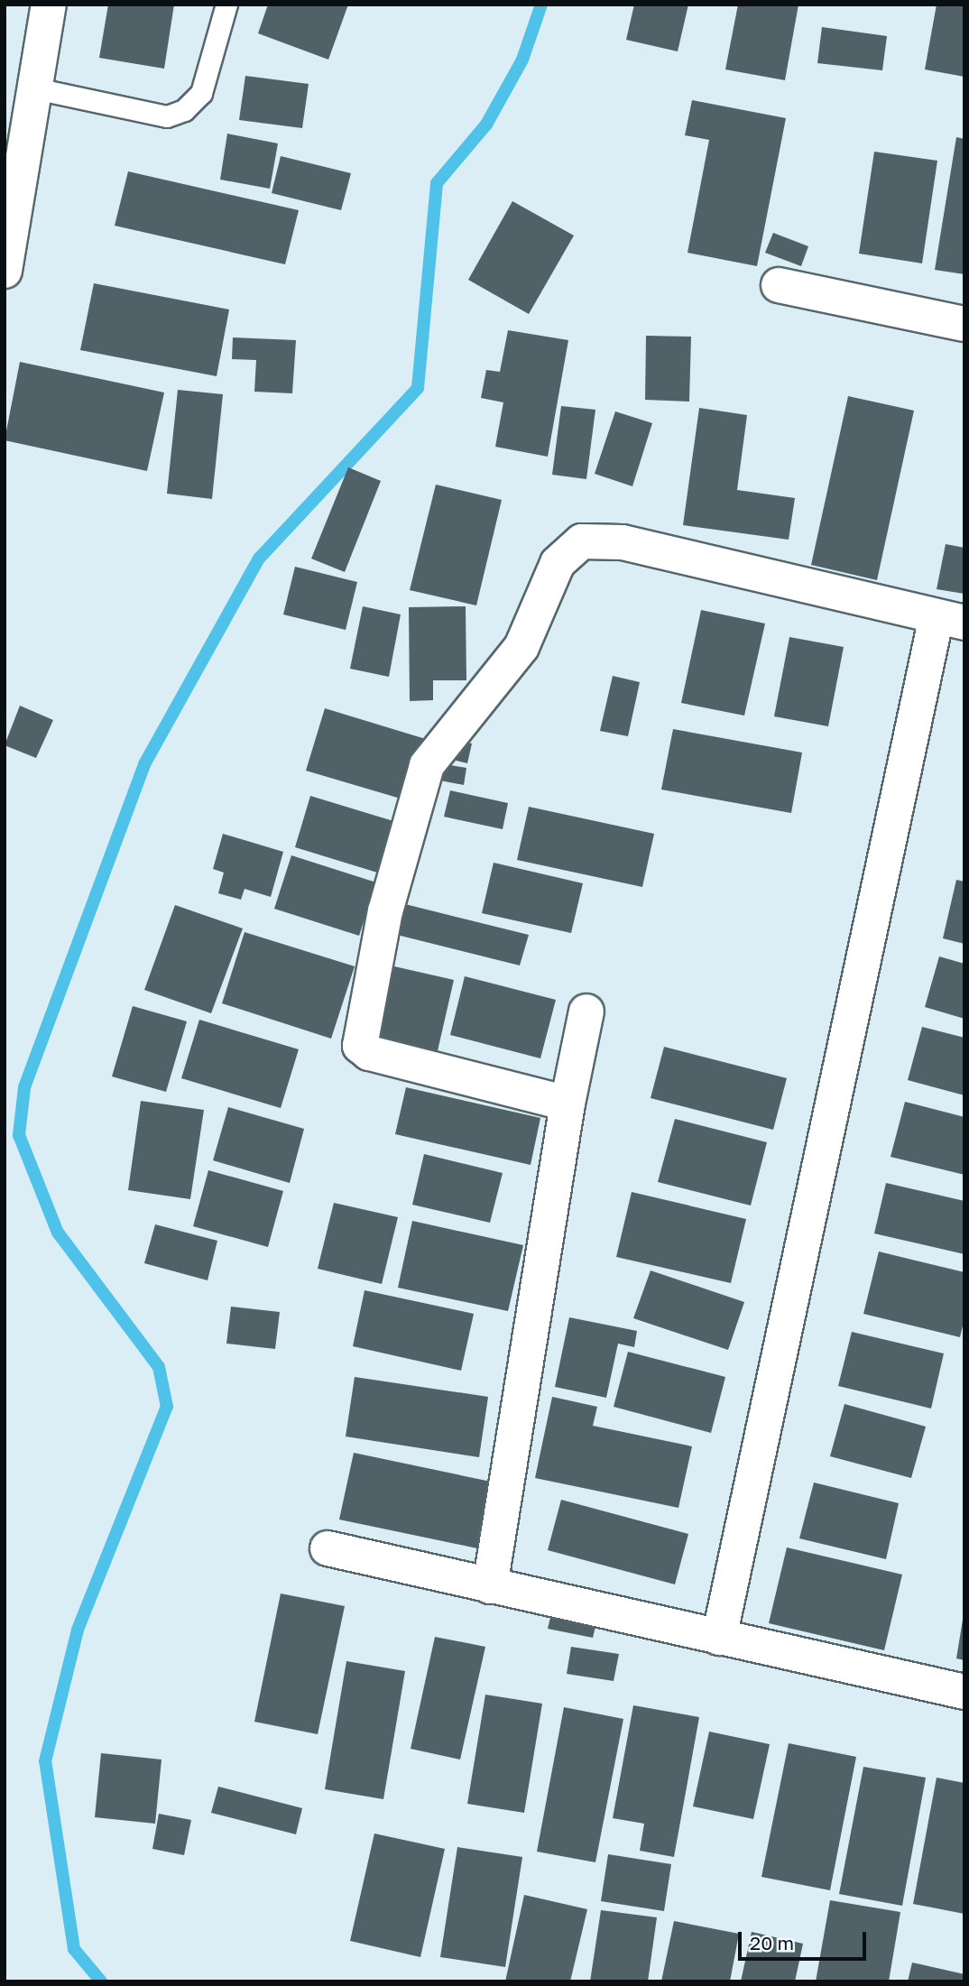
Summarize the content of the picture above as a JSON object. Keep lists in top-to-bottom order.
{
  "scale_bar": "20 m"
}
